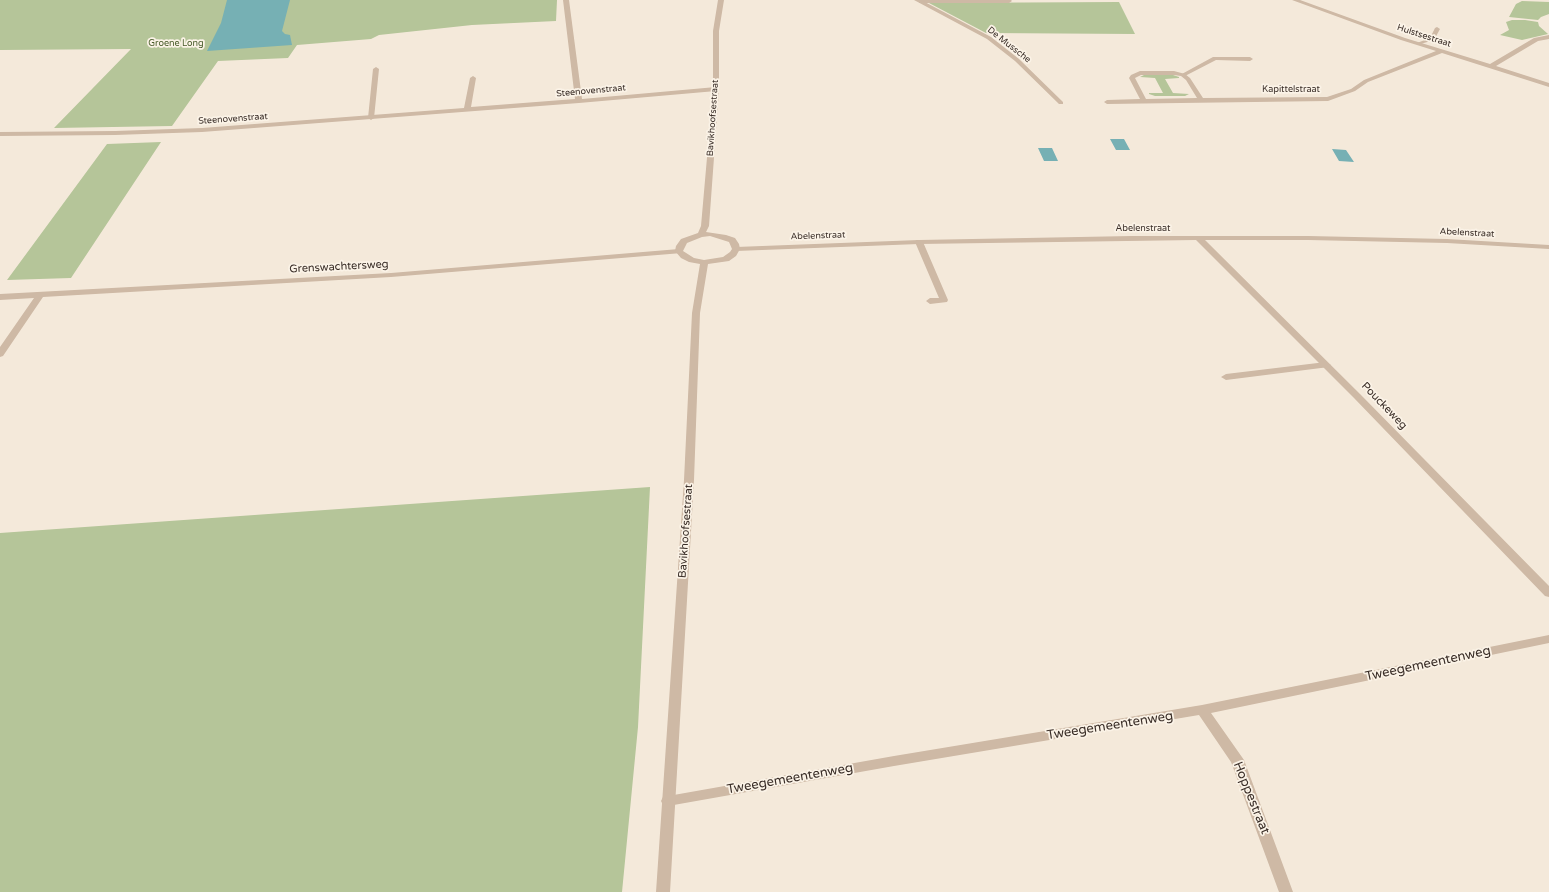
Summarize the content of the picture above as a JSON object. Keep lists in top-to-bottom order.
{
  "streets": {
    "street": [
      "Hulstsestraat",
      "De Mussche",
      "Kapittelstraat",
      "Steenovenstraat",
      "Bavikhoofsestraat",
      "Abelenstraat",
      "Grenswachtersweg",
      "Pouckeweg",
      "Tweegemeentenweg",
      "Hoppestraat"
    ]
  },
  "crossings": [
    ["Hulstsestraat", "Kapittelstraat"],
    ["Steenovenstraat", "Bavikhoofsestraat"],
    ["Bavikhoofsestraat", "Tweegemeentenweg"],
    ["Abelenstraat", "Pouckeweg"],
    ["Tweegemeentenweg", "Hoppestraat"]
  ],
  "parks": ["Groene Long"]
}
